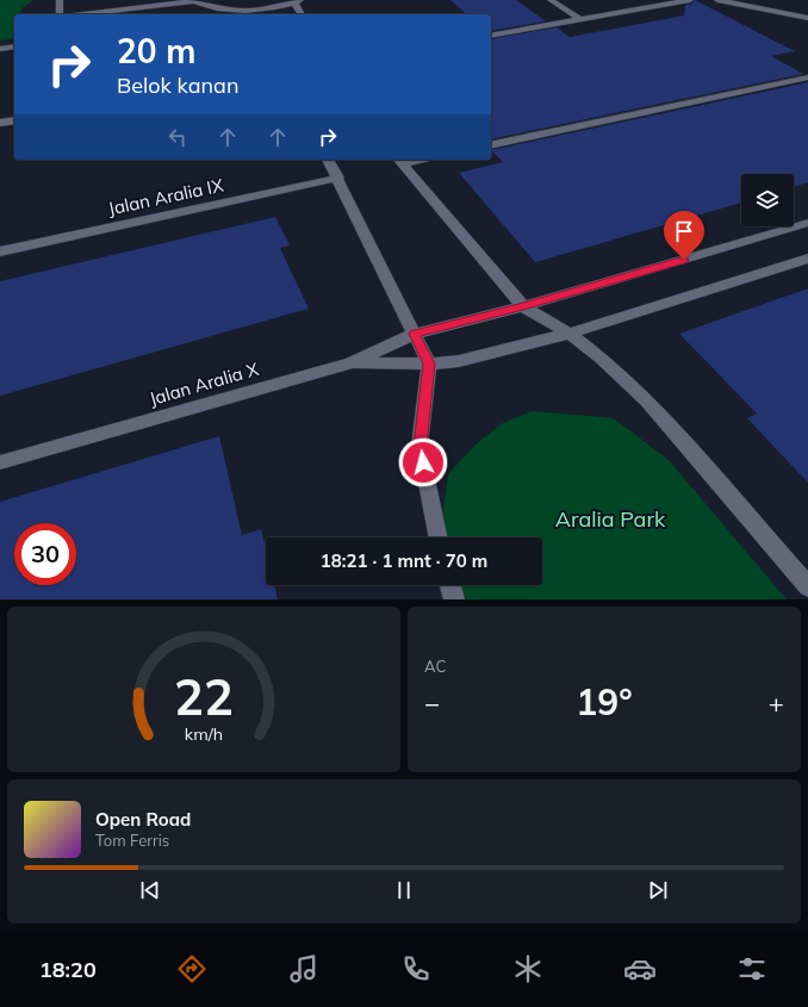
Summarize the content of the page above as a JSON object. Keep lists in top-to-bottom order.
{
  "streets": {
    "street": ["Jalan Aralia IX", "Jalan Aralia X"]
  },
  "parks": ["Aralia Park"],
  "page": {
    "turn": ["20 m", "Belok kanan"],
    "limit": "30",
    "trip": "18:21 · 1 mnt · 70 m",
    "tile": "AC",
    "heat": ["−", "19°", "+"],
    "song": ["Open Road", "Tom Ferris"],
    "tabs": "18:20",
    "gauge": ["22", "km/h"]
  }
}
